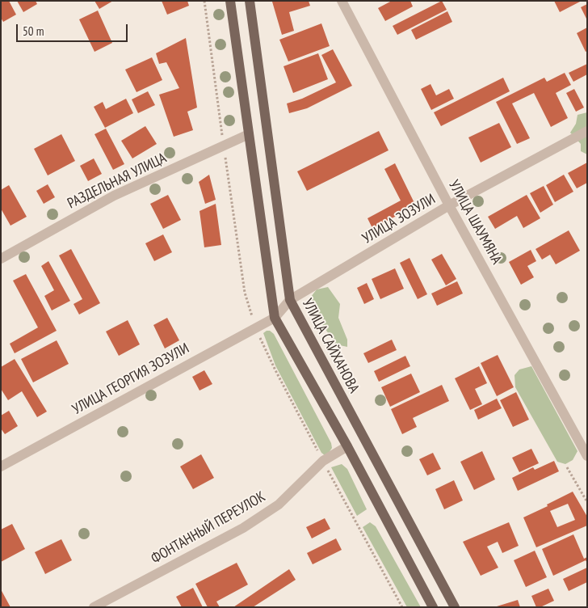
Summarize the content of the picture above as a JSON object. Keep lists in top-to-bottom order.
{
  "streets": {
    "main road": ["УЛИЦА САЙХАНОВА"],
    "street": [
      "РАЗДЕЛЬНАЯ УЛИЦА",
      "УЛИЦА ЗОЗУЛИ",
      "УЛИЦА ШАУМЯНА",
      "УЛИЦА ГЕОРГИЯ ЗОЗУЛИ",
      "ФОНТАННЫЙ ПЕРЕУЛОК"
    ]
  },
  "crossings": [
    ["УЛИЦА ЗОЗУЛИ", "УЛИЦА ШАУМЯНА"],
    ["УЛИЦА ЗОЗУЛИ", "УЛИЦА САЙХАНОВА"],
    ["УЛИЦА ЗОЗУЛИ", "УЛИЦА ГЕОРГИЯ ЗОЗУЛИ"]
  ],
  "scale_bar": "50 m"
}
